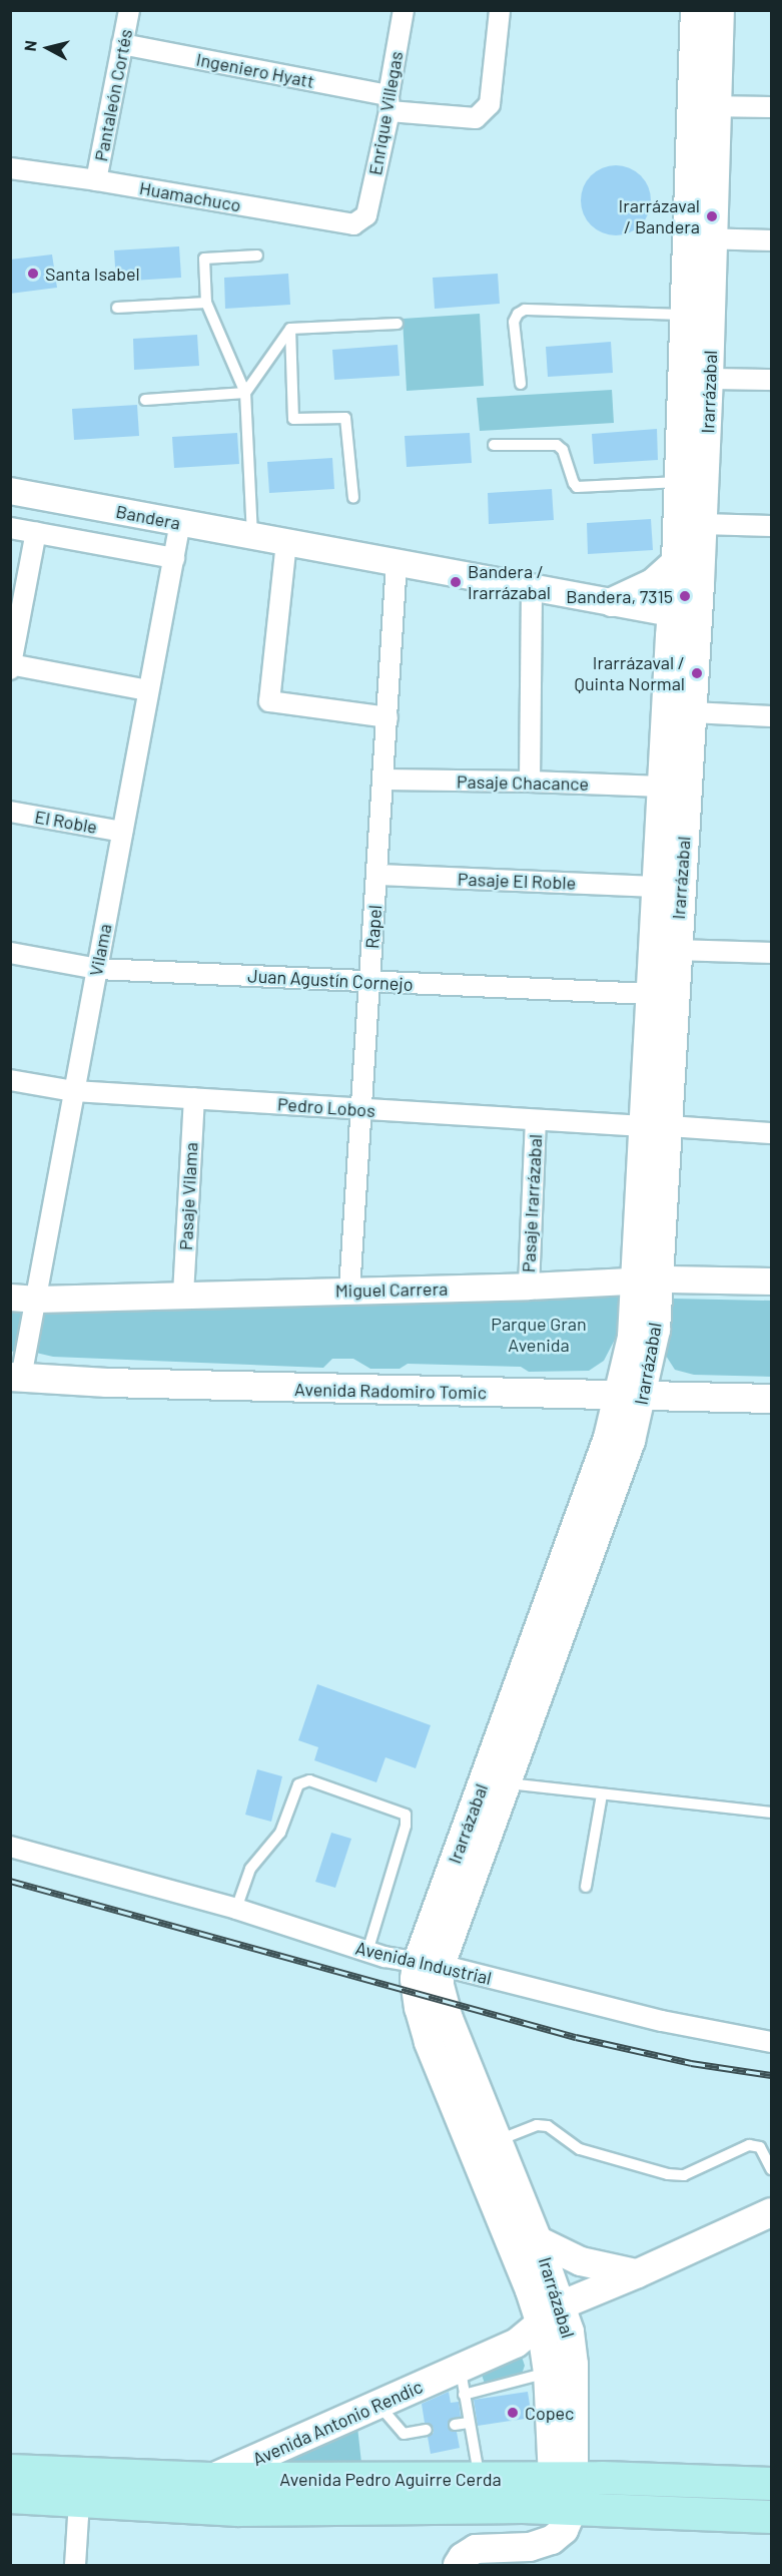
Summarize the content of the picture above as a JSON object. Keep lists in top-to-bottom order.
{
  "streets": {
    "main road": [
      "Irarrázabal",
      "Avenida Radomiro Tomic",
      "Avenida Antonio Rendic",
      "Avenida Pedro Aguirre Cerda"
    ],
    "street": [
      "Ingeniero Hyatt",
      "Pantaleón Cortés",
      "Enrique Villegas",
      "Huamachuco",
      "Bandera",
      "Pasaje Chacance",
      "El Roble",
      "Pasaje El Roble",
      "Rapel",
      "Vilama",
      "Juan Agustín Cornejo",
      "Pedro Lobos",
      "Pasaje Vilama",
      "Pasaje Irarrázabal",
      "Miguel Carrera",
      "Avenida Industrial"
    ]
  },
  "crossings": [
    ["Ingeniero Hyatt", "Pantaleón Cortés"],
    ["Ingeniero Hyatt", "Enrique Villegas"],
    ["Pantaleón Cortés", "Huamachuco"],
    ["Enrique Villegas", "Huamachuco"],
    ["Irarrázabal", "Bandera"],
    ["Irarrázabal", "Pasaje Chacance"],
    ["Irarrázabal", "Pasaje El Roble"],
    ["Irarrázabal", "Juan Agustín Cornejo"],
    ["Irarrázabal", "Pedro Lobos"],
    ["Irarrázabal", "Miguel Carrera"],
    ["Irarrázabal", "Avenida Radomiro Tomic"],
    ["Irarrázabal", "Avenida Industrial"],
    ["Irarrázabal", "Avenida Antonio Rendic"],
    ["Irarrázabal", "Avenida Pedro Aguirre Cerda"],
    ["Bandera", "Rapel"],
    ["Bandera", "Vilama"],
    ["Pasaje Chacance", "Rapel"],
    ["El Roble", "Vilama"],
    ["Pasaje El Roble", "Rapel"],
    ["Rapel", "Juan Agustín Cornejo"],
    ["Rapel", "Pedro Lobos"],
    ["Rapel", "Miguel Carrera"],
    ["Vilama", "Juan Agustín Cornejo"],
    ["Vilama", "Pedro Lobos"],
    ["Vilama", "Miguel Carrera"],
    ["Vilama", "Avenida Radomiro Tomic"],
    ["Pedro Lobos", "Pasaje Vilama"],
    ["Pedro Lobos", "Pasaje Irarrázabal"],
    ["Pasaje Vilama", "Miguel Carrera"],
    ["Pasaje Irarrázabal", "Miguel Carrera"],
    ["Avenida Antonio Rendic", "Avenida Pedro Aguirre Cerda"]
  ],
  "parks": ["Parque Gran Avenida"],
  "places": [
    "Irarrázaval / Bandera",
    "Santa Isabel",
    "Bandera / Irarrázabal",
    "Bandera, 7315",
    "Irarrázaval / Quinta Normal",
    "Copec"
  ],
  "north": "left"
}
